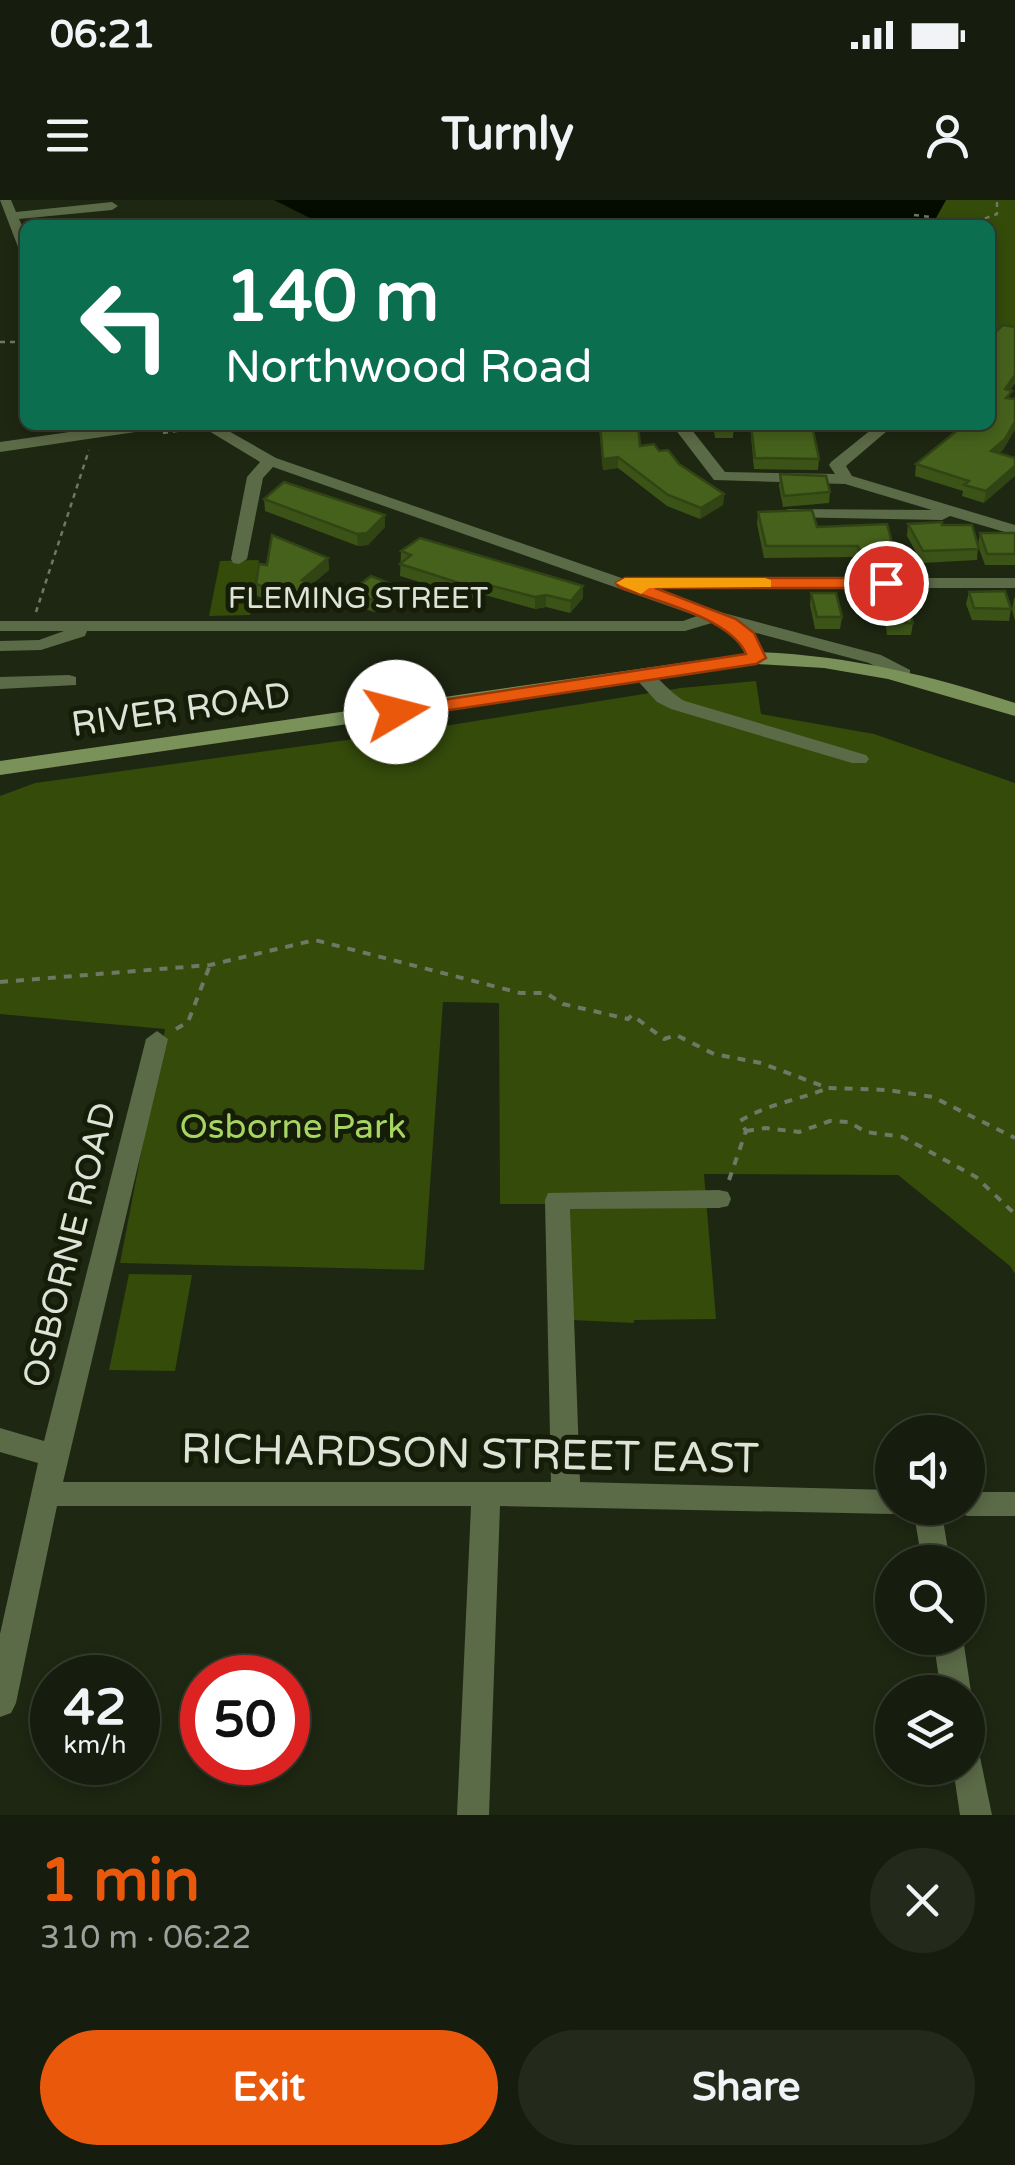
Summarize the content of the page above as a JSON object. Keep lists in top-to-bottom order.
{
  "streets": {
    "main road": ["RIVER ROAD"],
    "street": ["FLEMING STREET", "OSBORNE ROAD", "RICHARDSON STREET EAST"]
  },
  "crossings": [
    ["OSBORNE ROAD", "RICHARDSON STREET EAST"]
  ],
  "parks": ["Osborne Park"],
  "page": {
    "status": "06:21",
    "header": "Turnly",
    "turn": ["140 m", "Northwood Road"],
    "speed": "42 km/h",
    "limit": "50",
    "heading": ["1 min", "310 m · 06:22"],
    "buttons": ["Exit", "Share"]
  }
}
